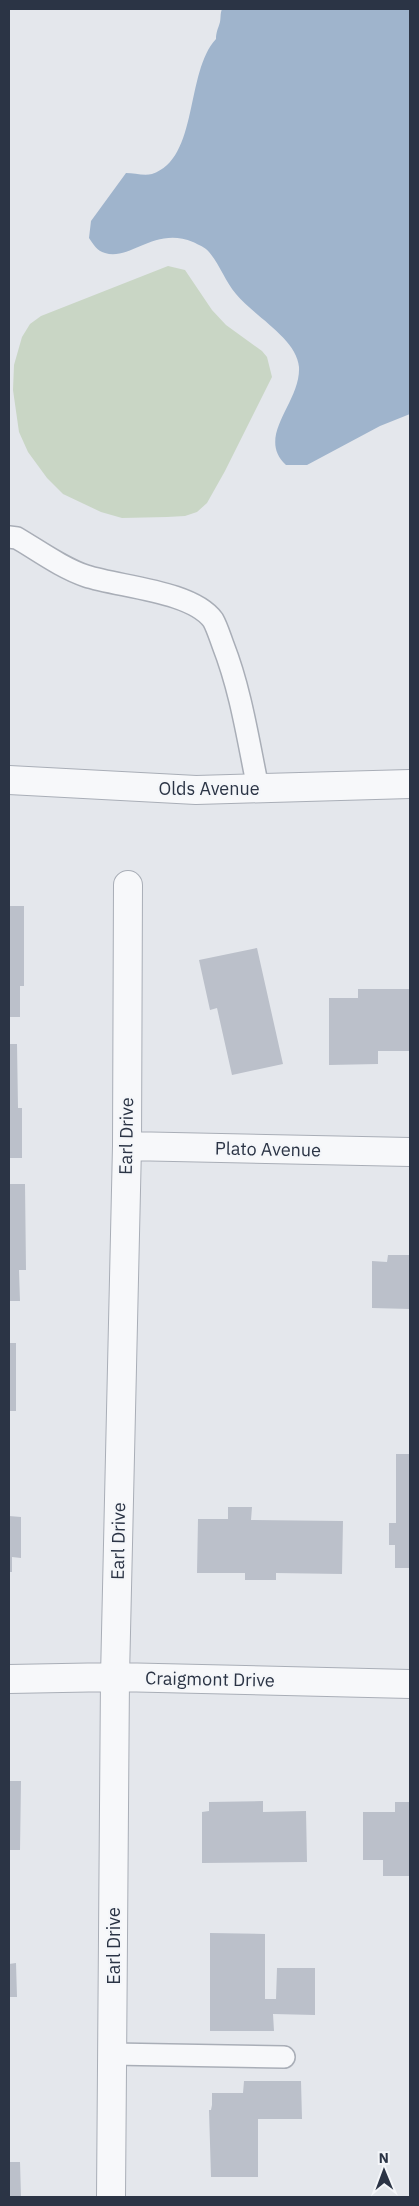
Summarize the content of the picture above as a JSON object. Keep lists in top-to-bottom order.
{
  "streets": {
    "street": [
      "Olds Avenue",
      "Earl Drive",
      "Plato Avenue",
      "Craigmont Drive"
    ]
  },
  "crossings": [
    ["Earl Drive", "Plato Avenue"],
    ["Earl Drive", "Craigmont Drive"]
  ],
  "north": "top"
}
